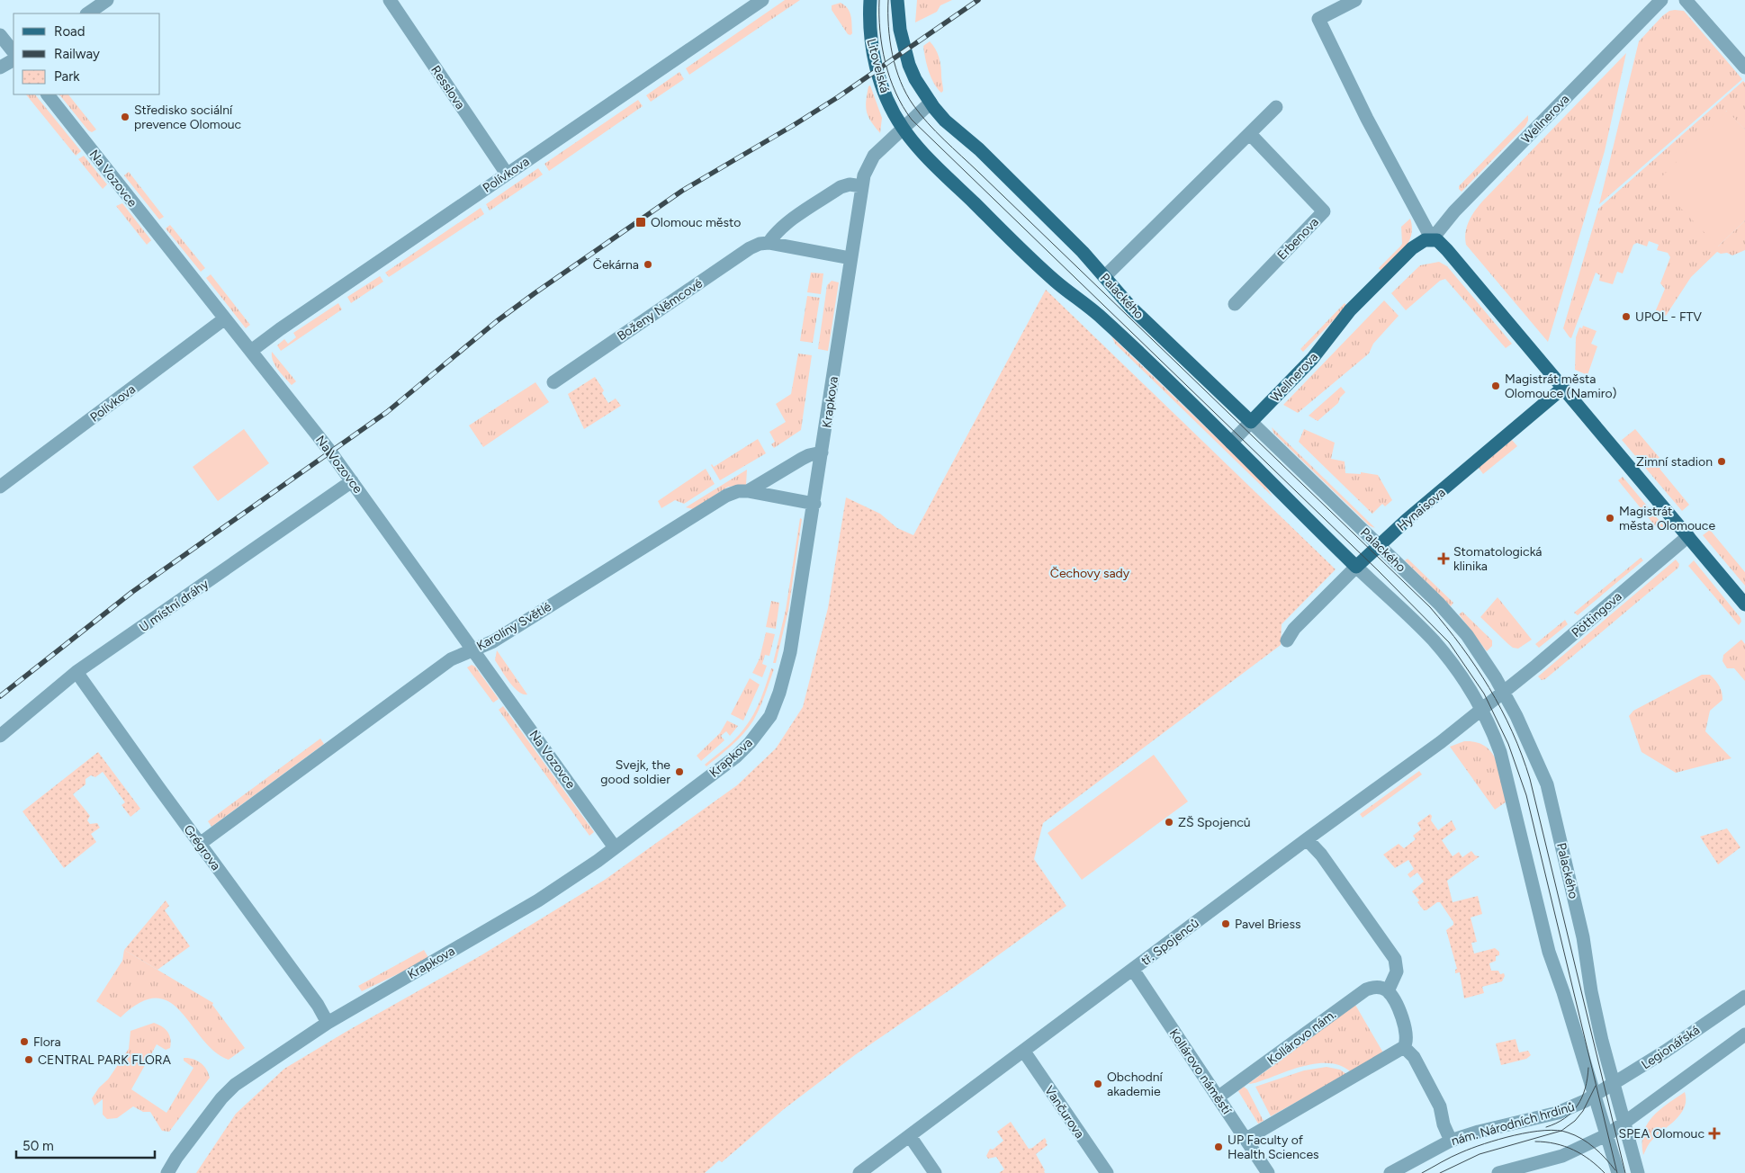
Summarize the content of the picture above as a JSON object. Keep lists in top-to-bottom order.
{
  "streets": {
    "main road": [
      "Litovelská",
      "Wellnerova",
      "Palackého",
      "Hynaisova"
    ],
    "street": [
      "Resslova",
      "Polívkova",
      "Na Vozovce",
      "Erbenova",
      "Boženy Němcové",
      "Krapkova",
      "U místní dráhy",
      "Pöttingova",
      "Karolíny Světlé",
      "Grégrova",
      "tř. Spojenců",
      "Kollárovo nám.",
      "Legionářská",
      "Kollárovo náměstí",
      "Vančurova",
      "nám. Národních hrdinů"
    ]
  },
  "crossings": [
    ["Litovelská", "Krapkova"],
    ["Resslova", "Polívkova"],
    ["Wellnerova", "Palackého"],
    ["Polívkova", "Na Vozovce"],
    ["Na Vozovce", "Krapkova"],
    ["Na Vozovce", "U místní dráhy"],
    ["Na Vozovce", "Karolíny Světlé"],
    ["Palackého", "Krapkova"],
    ["Palackého", "Hynaisova"],
    ["Palackého", "Pöttingova"],
    ["Palackého", "Legionářská"],
    ["Boženy Němcové", "Krapkova"],
    ["Krapkova", "Karolíny Světlé"],
    ["Krapkova", "Grégrova"],
    ["U místní dráhy", "Grégrova"],
    ["Pöttingova", "tř. Spojenců"],
    ["Karolíny Světlé", "Grégrova"],
    ["tř. Spojenců", "Kollárovo náměstí"],
    ["tř. Spojenců", "Vančurova"],
    ["Kollárovo nám.", "Kollárovo náměstí"],
    ["Legionářská", "nám. Národních hrdinů"]
  ],
  "parks": ["Čechovy sady"],
  "places": {
    "other": [
      "Středisko sociální prevence Olomouc",
      "Čekárna",
      "UPOL - FTV",
      "Magistrát města Olomouce (Namiro)",
      "Zimní stadion",
      "Magistrát města Olomouce",
      "Svejk, the good soldier",
      "ZŠ Spojenců",
      "Pavel Briess",
      "Flora",
      "CENTRAL PARK FLORA",
      "Obchodní akademie",
      "UP Faculty of Health Sciences"
    ],
    "transit": ["Olomouc město"],
    "health": ["Stomatologická klinika", "SPEA Olomouc"]
  },
  "legend": ["Road", "Railway", "Park"],
  "scale_bar": "50 m"
}
